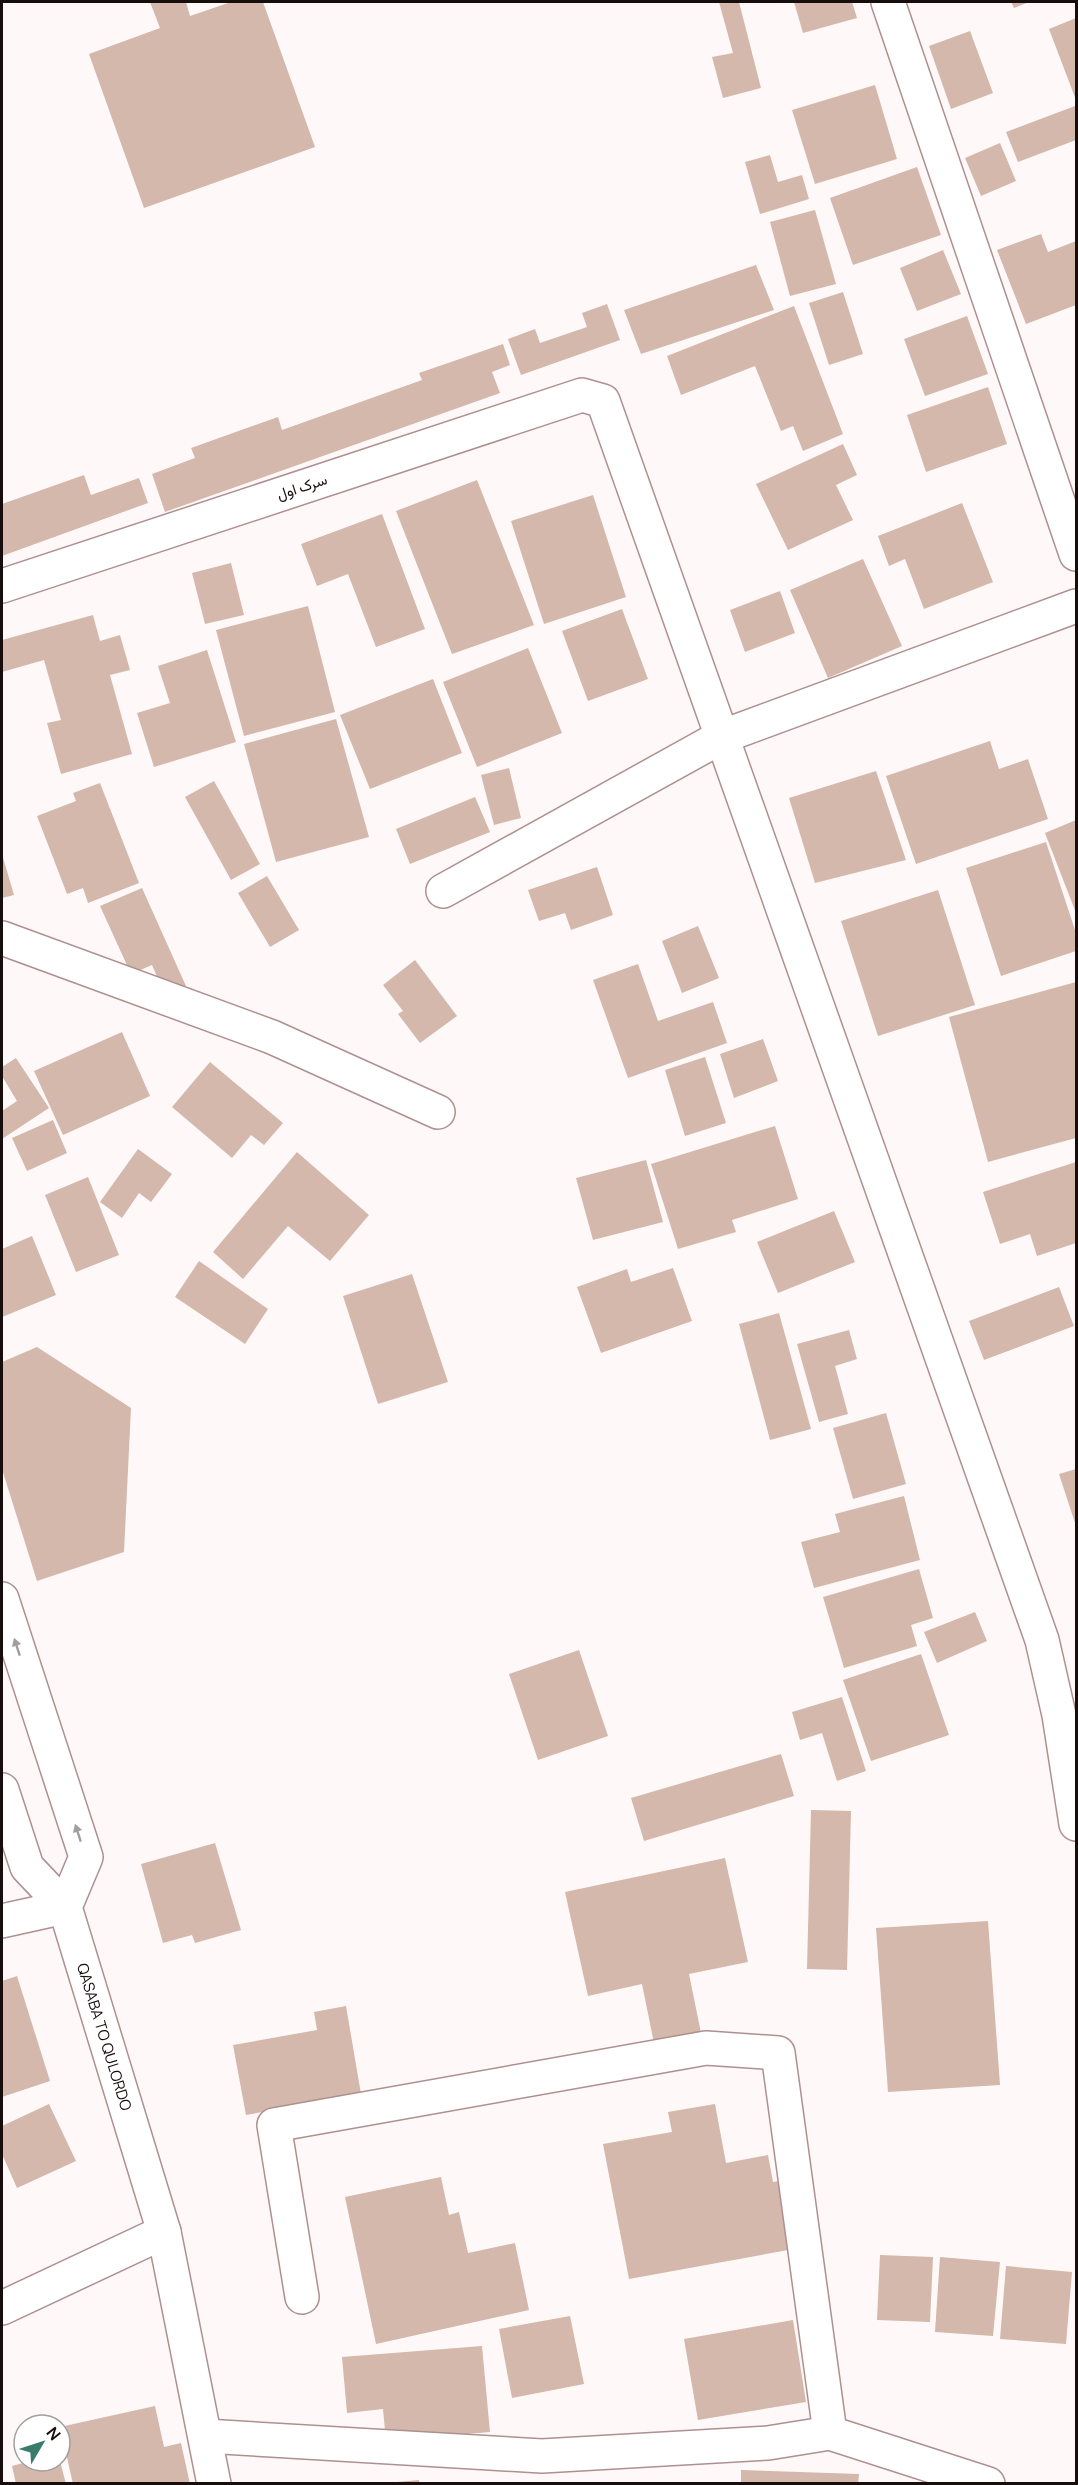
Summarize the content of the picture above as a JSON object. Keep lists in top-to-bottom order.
{
  "streets": {
    "street": ["سرک اول", "QASABA TO QULORDO"]
  },
  "north": "top right"
}
